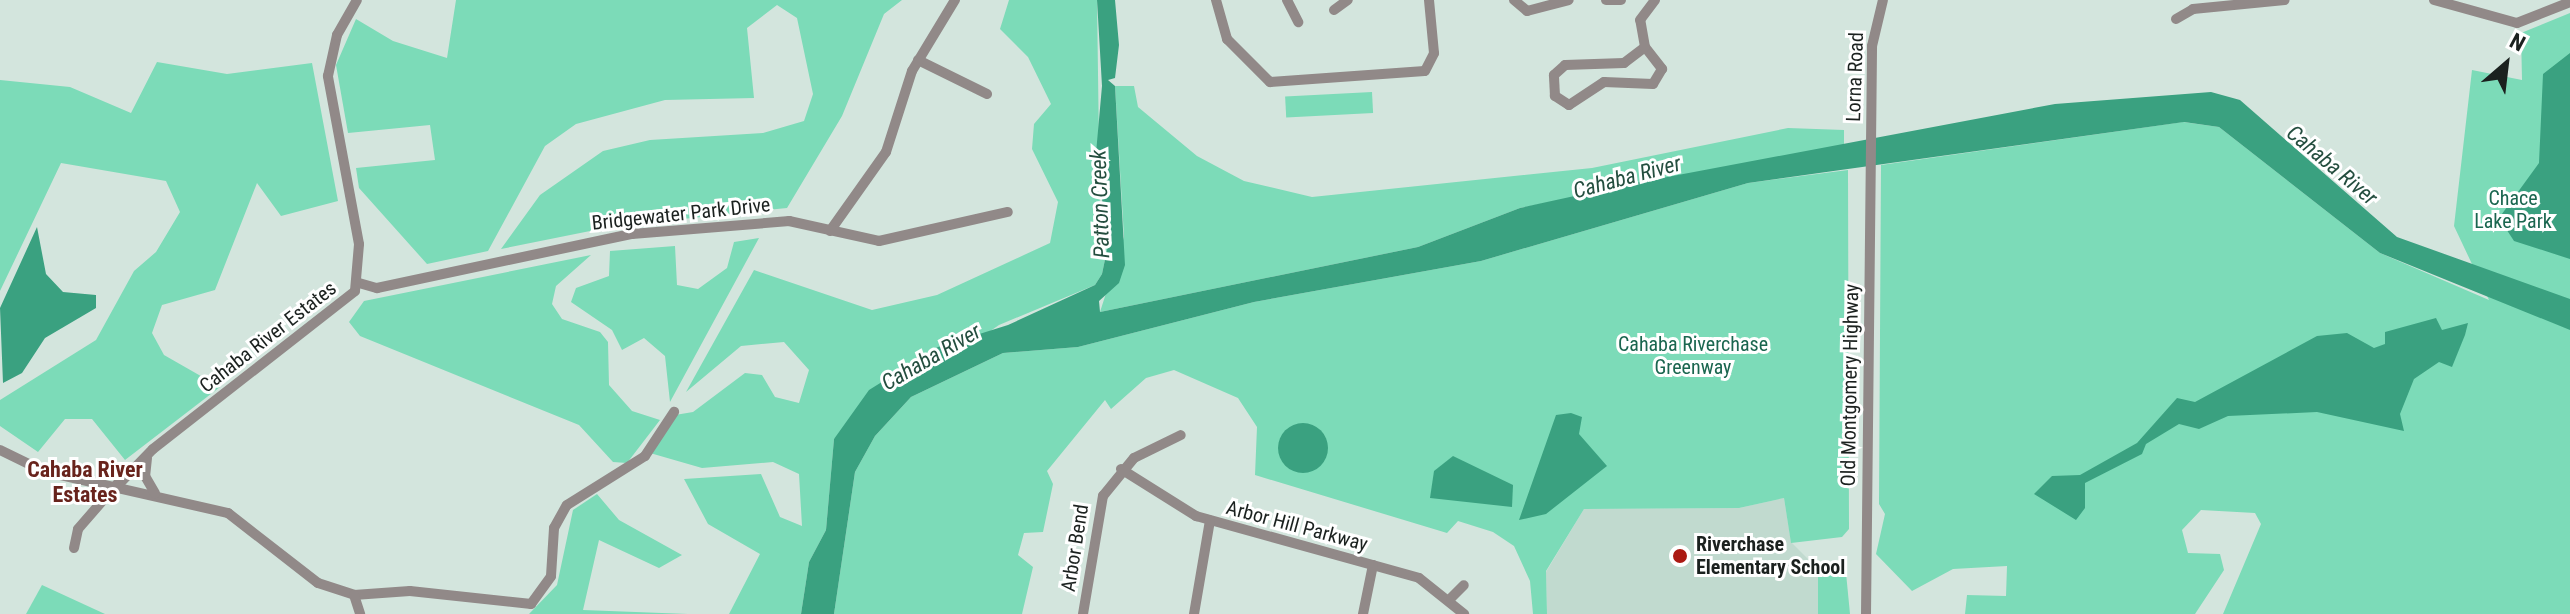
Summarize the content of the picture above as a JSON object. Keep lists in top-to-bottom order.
{
  "streets": {
    "street": [
      "Lorna Road",
      "Bridgewater Park Drive",
      "Cahaba River Estates",
      "Old Montgomery Highway",
      "Arbor Hill Parkway",
      "Arbor Bend"
    ]
  },
  "crossings": [
    ["Lorna Road", "Old Montgomery Highway"],
    ["Bridgewater Park Drive", "Cahaba River Estates"],
    ["Arbor Hill Parkway", "Arbor Bend"]
  ],
  "districts": ["Cahaba River Estates"],
  "water": ["Cahaba River", "Patton Creek"],
  "parks": ["Chace Lake Park", "Cahaba Riverchase Greenway"],
  "places": ["Riverchase Elementary School"],
  "north": "top right"
}
